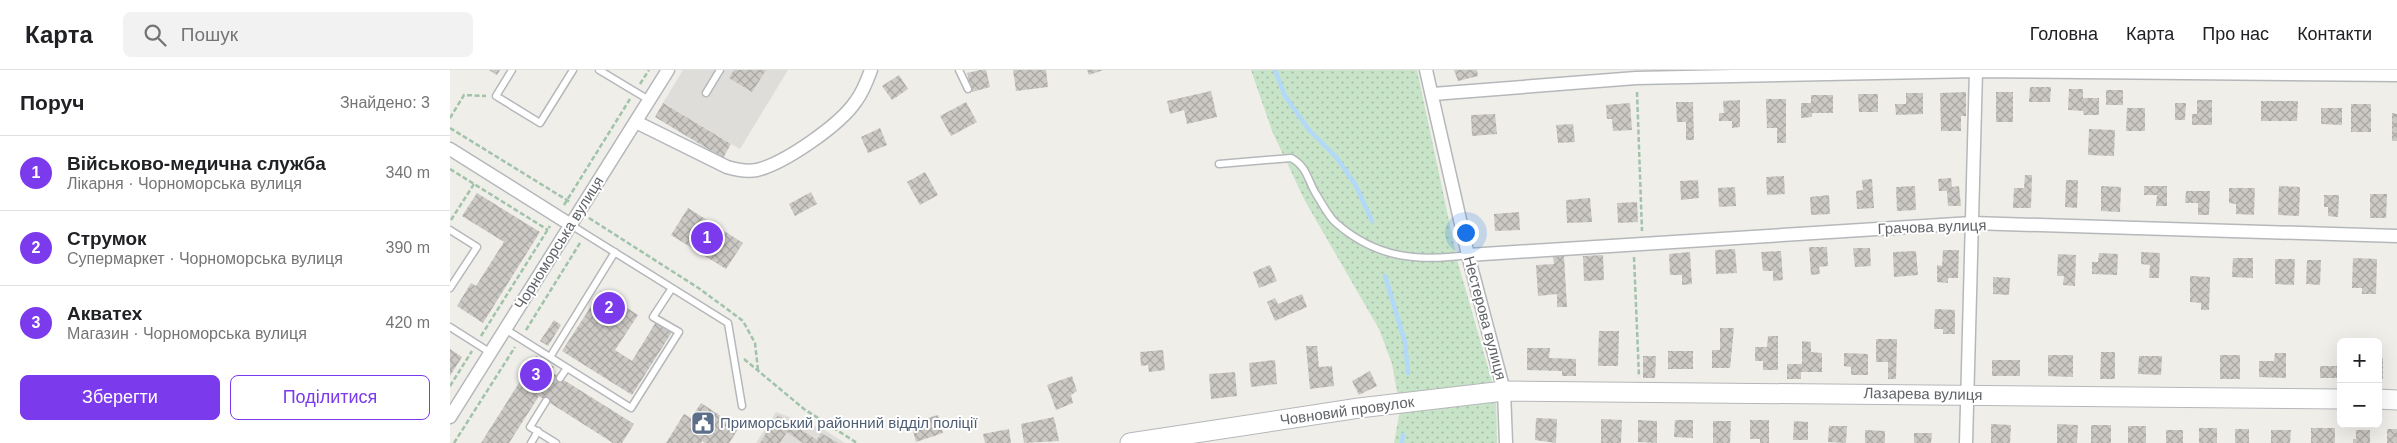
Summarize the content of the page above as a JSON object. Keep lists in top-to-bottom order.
{
  "streets": {
    "street": [
      "Грачова вулиця",
      "Чорноморська вулиця",
      "Нестерова вулиця",
      "Лазарева вулиця",
      "Човновий провулок"
    ]
  },
  "crossings": [
    ["Грачова вулиця", "Нестерова вулиця"],
    ["Нестерова вулиця", "Лазарева вулиця"],
    ["Нестерова вулиця", "Човновий провулок"],
    ["Лазарева вулиця", "Човновий провулок"]
  ],
  "places": {
    "public building": ["Приморський районний відділ поліції"]
  },
  "page": {
    "header": "Карта",
    "search": "Пошук",
    "nav": [
      "Головна",
      "Карта",
      "Про нас",
      "Контакти"
    ],
    "heading": ["Поруч", "Знайдено: 3"],
    "list": [
      {
        "mark": "1",
        "name": "Військово-медична служба",
        "note": "Лікарня · Чорноморська вулиця",
        "value": "340 m"
      },
      {
        "mark": "2",
        "name": "Струмок",
        "note": "Супермаркет · Чорноморська вулиця",
        "value": "390 m"
      },
      {
        "mark": "3",
        "name": "Акватех",
        "note": "Магазин · Чорноморська вулиця",
        "value": "420 m"
      }
    ],
    "pins": ["1", "2", "3"],
    "map_buttons": ["+", "−"],
    "buttons": ["Зберегти", "Поділитися"]
  }
}
